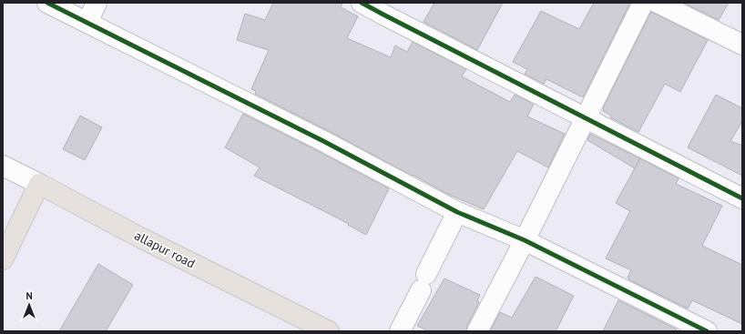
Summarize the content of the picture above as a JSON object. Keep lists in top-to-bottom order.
{
  "streets": {
    "main road": ["allapur road"]
  },
  "north": "top"
}
